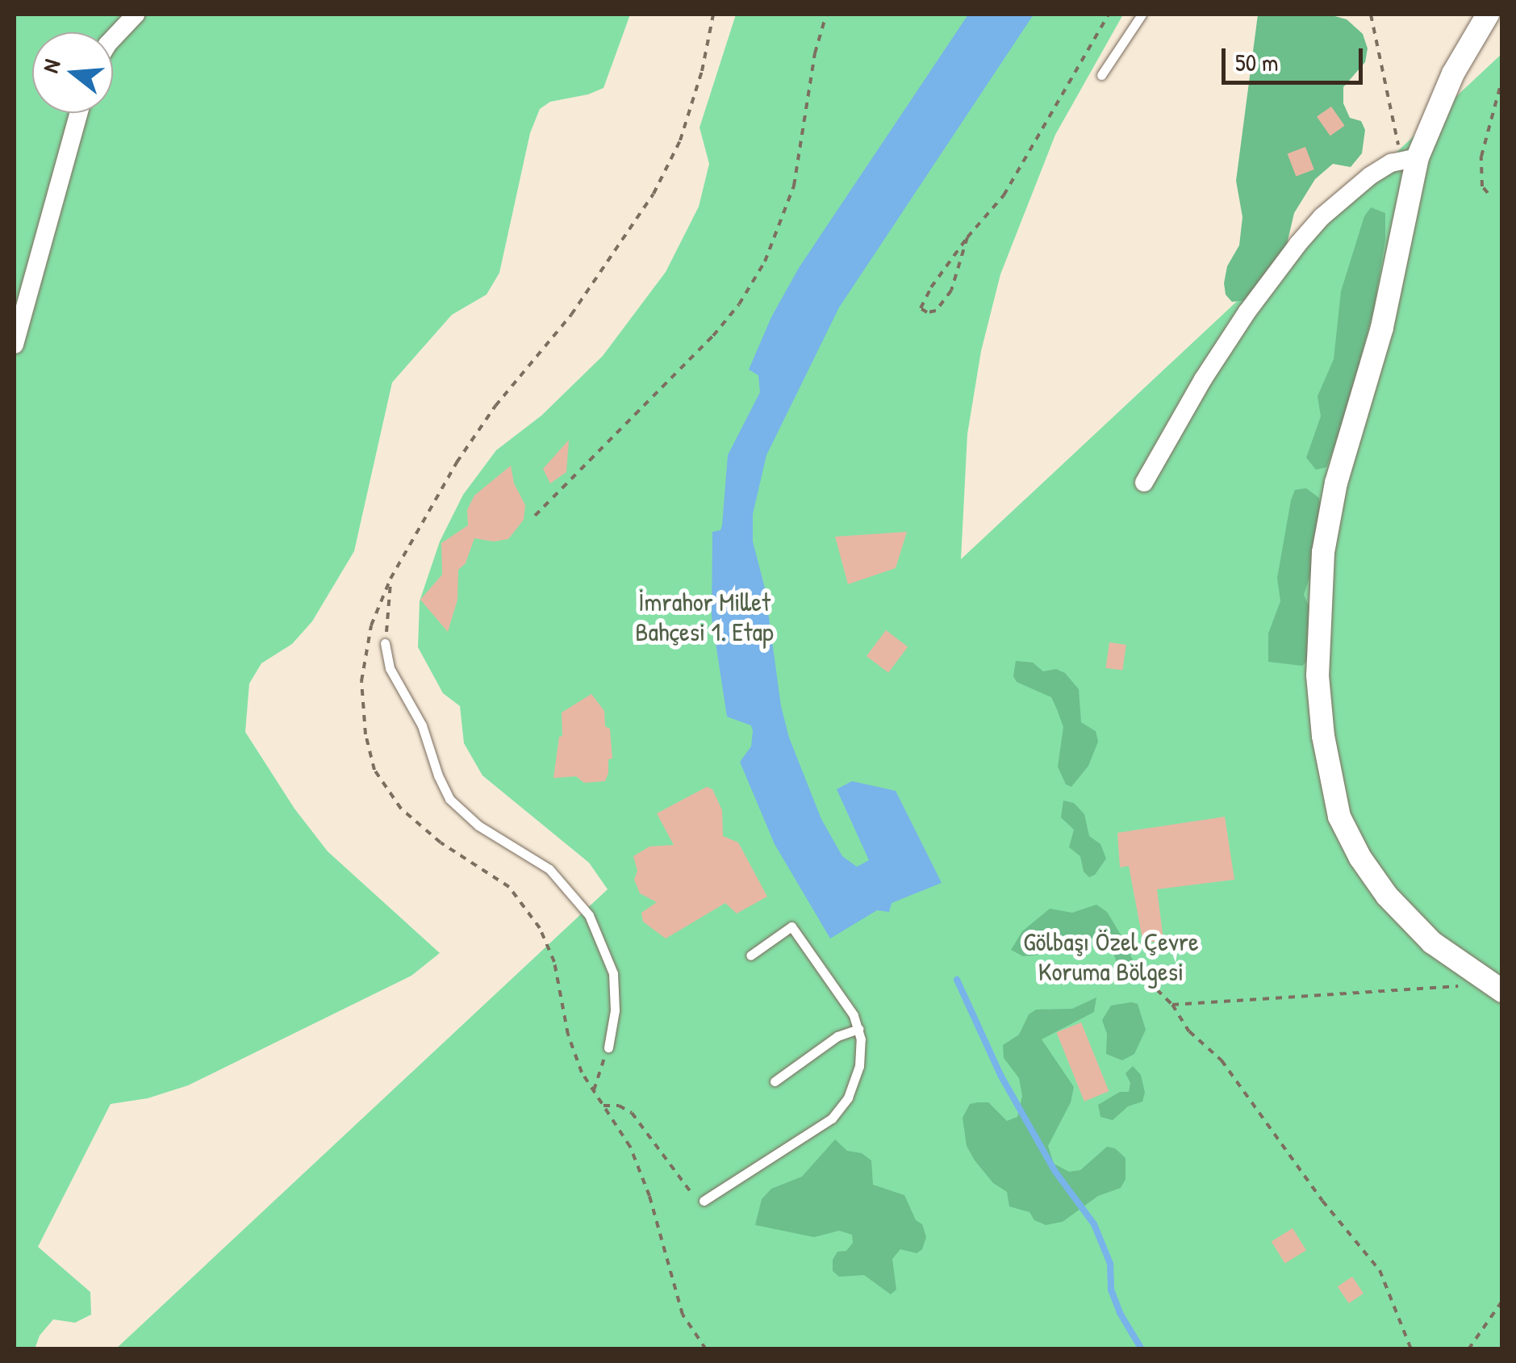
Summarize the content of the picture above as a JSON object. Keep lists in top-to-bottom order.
{
  "parks": ["İmrahor Millet Bahçesi 1. Etap", "Gölbaşı Özel Çevre Koruma Bölgesi"],
  "scale_bar": "50 m",
  "north": "left"
}
